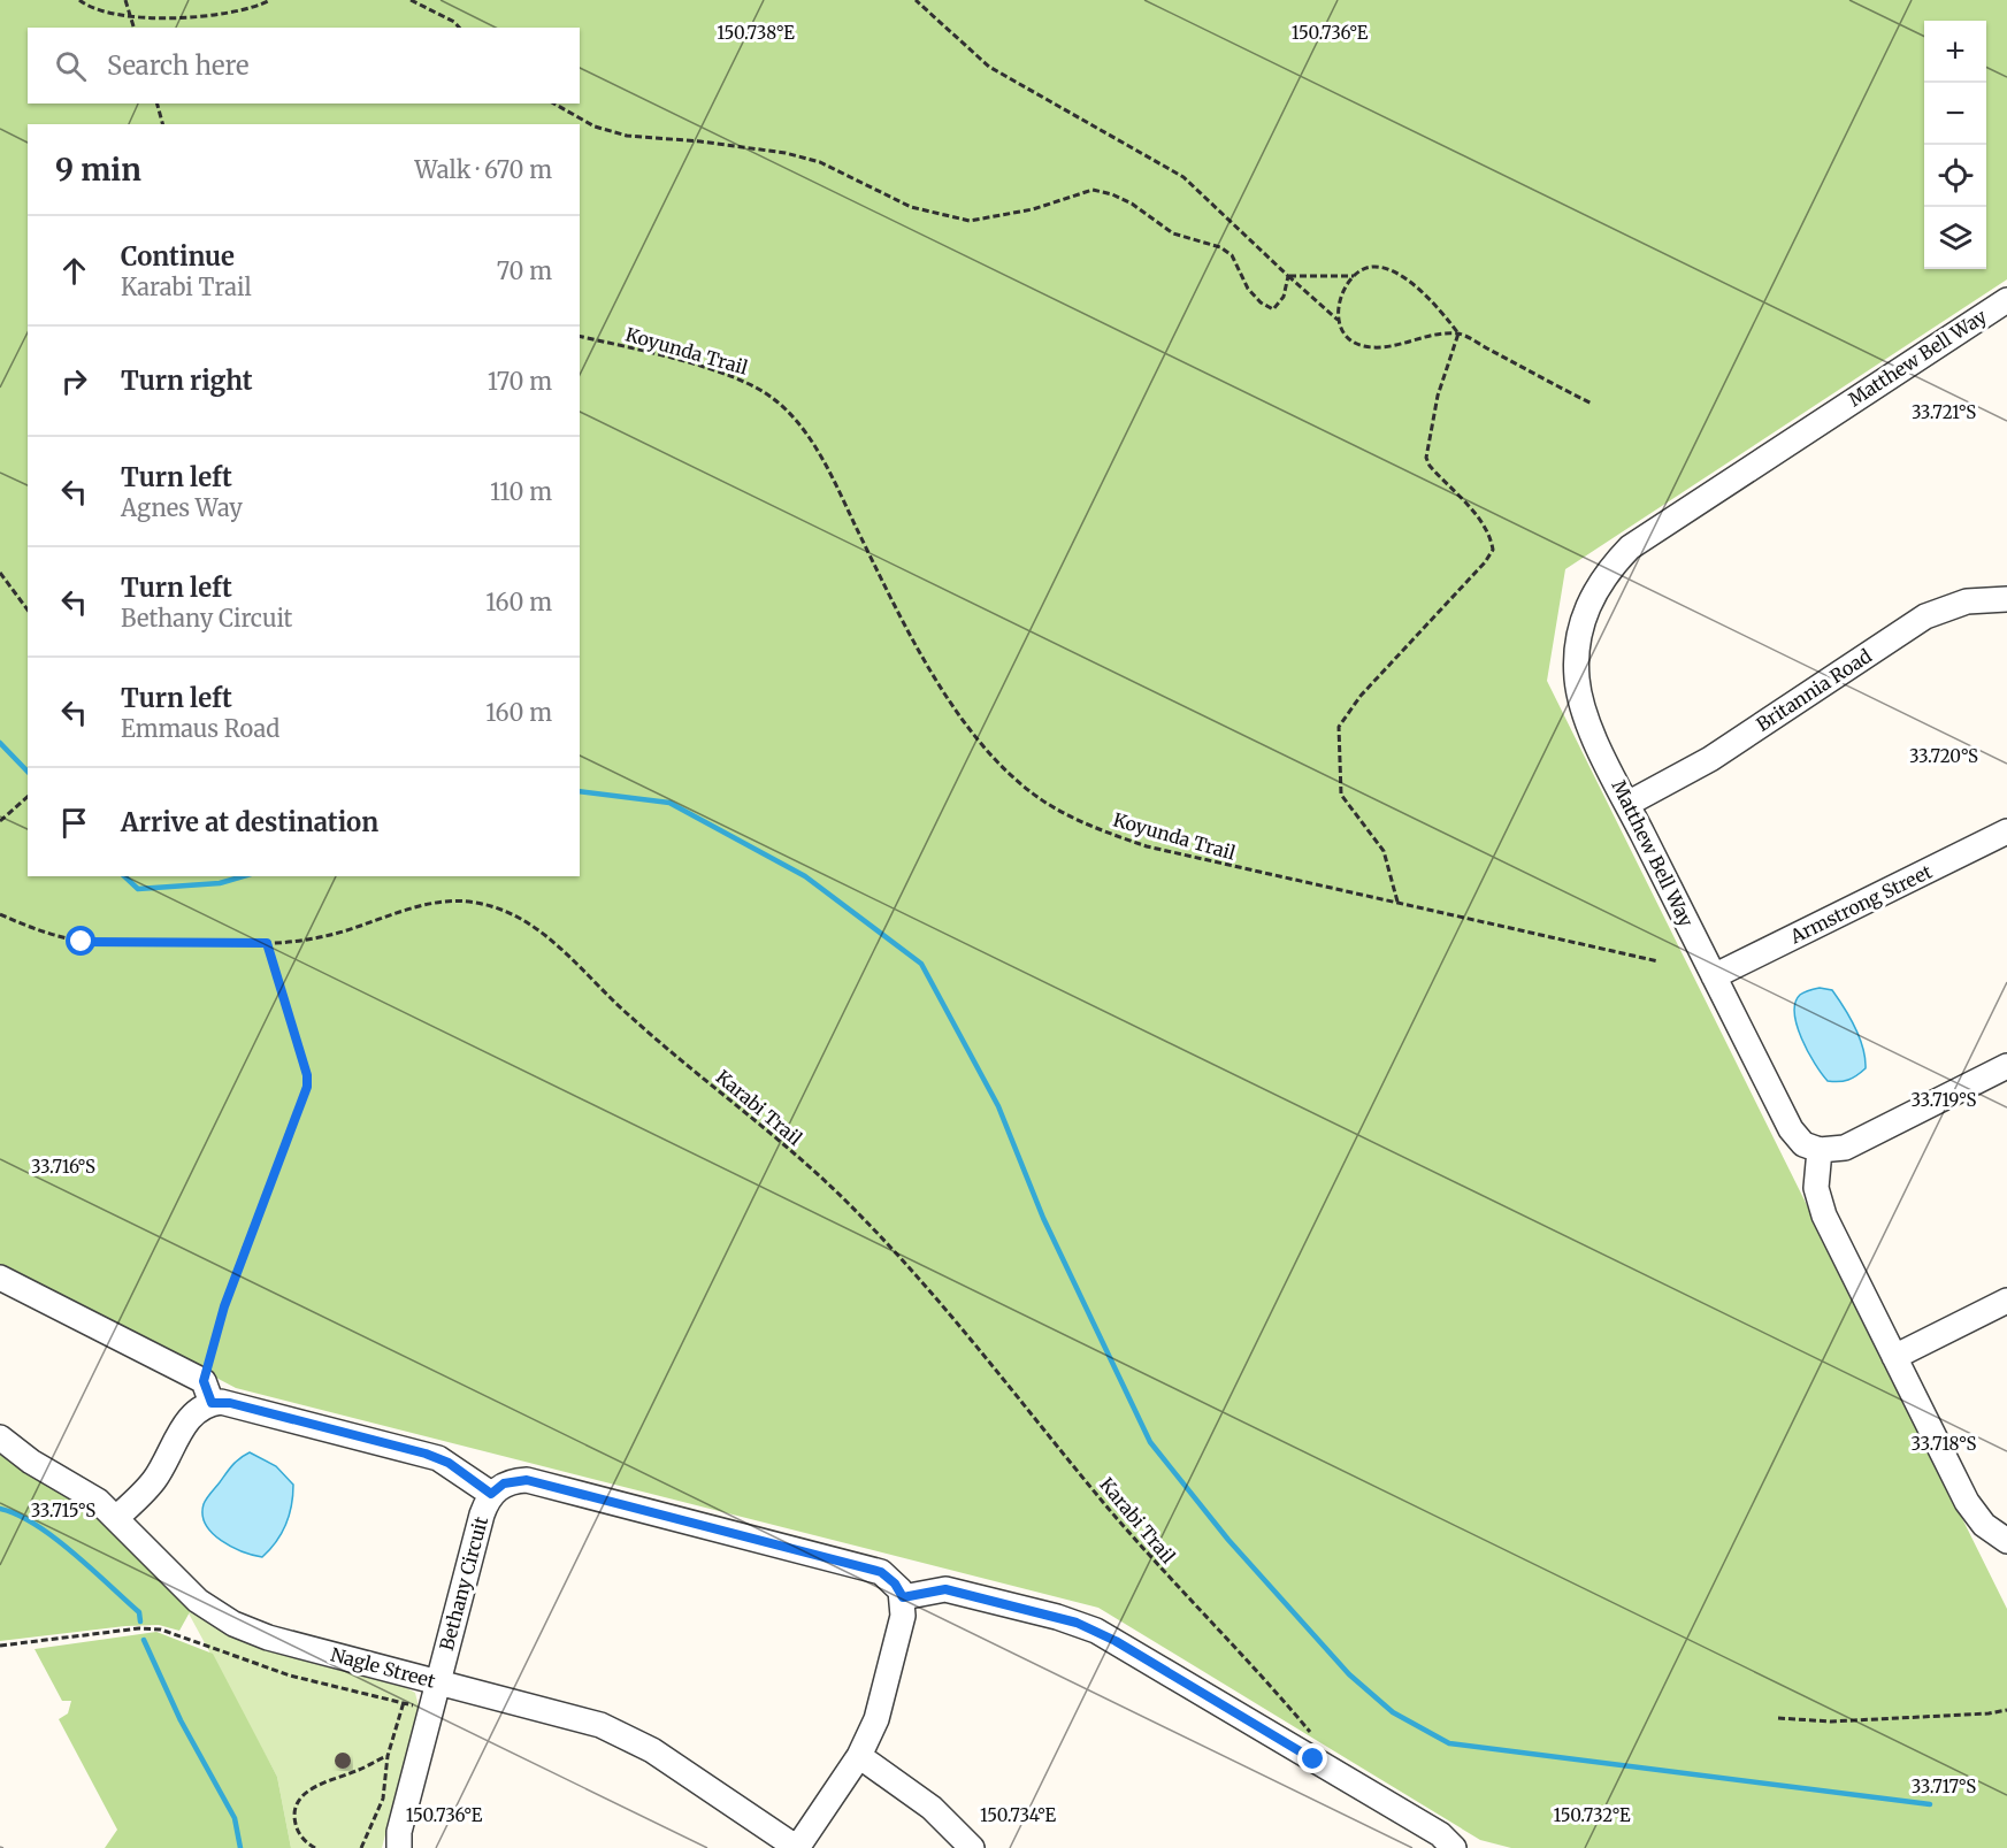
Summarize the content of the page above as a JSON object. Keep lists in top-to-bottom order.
{
  "streets": {
    "street": [
      "Matthew Bell Way",
      "Britannia Road",
      "Armstrong Street",
      "Bethany Circuit",
      "Nagle Street"
    ],
    "path": ["Koyunda Trail", "Karabi Trail"]
  },
  "crossings": [
    ["Matthew Bell Way", "Britannia Road"],
    ["Matthew Bell Way", "Armstrong Street"],
    ["Bethany Circuit", "Nagle Street"]
  ],
  "page": {
    "map_buttons": ["+", "−"],
    "search": "Search here",
    "heading": ["9 min", "Walk · 670 m"],
    "list": [
      ["Continue", "Karabi Trail", "70 m"],
      ["Turn right", "170 m"],
      ["Turn left", "Agnes Way", "110 m"],
      ["Turn left", "Bethany Circuit", "160 m"],
      ["Turn left", "Emmaus Road", "160 m"],
      "Arrive at destination"
    ]
  },
  "coordinates": [
    "150.738°E",
    "150.736°E",
    "33.721°S",
    "33.720°S",
    "33.719°S",
    "33.716°S",
    "33.718°S",
    "33.715°S",
    "33.717°S",
    "150.734°E",
    "150.732°E"
  ]
}
